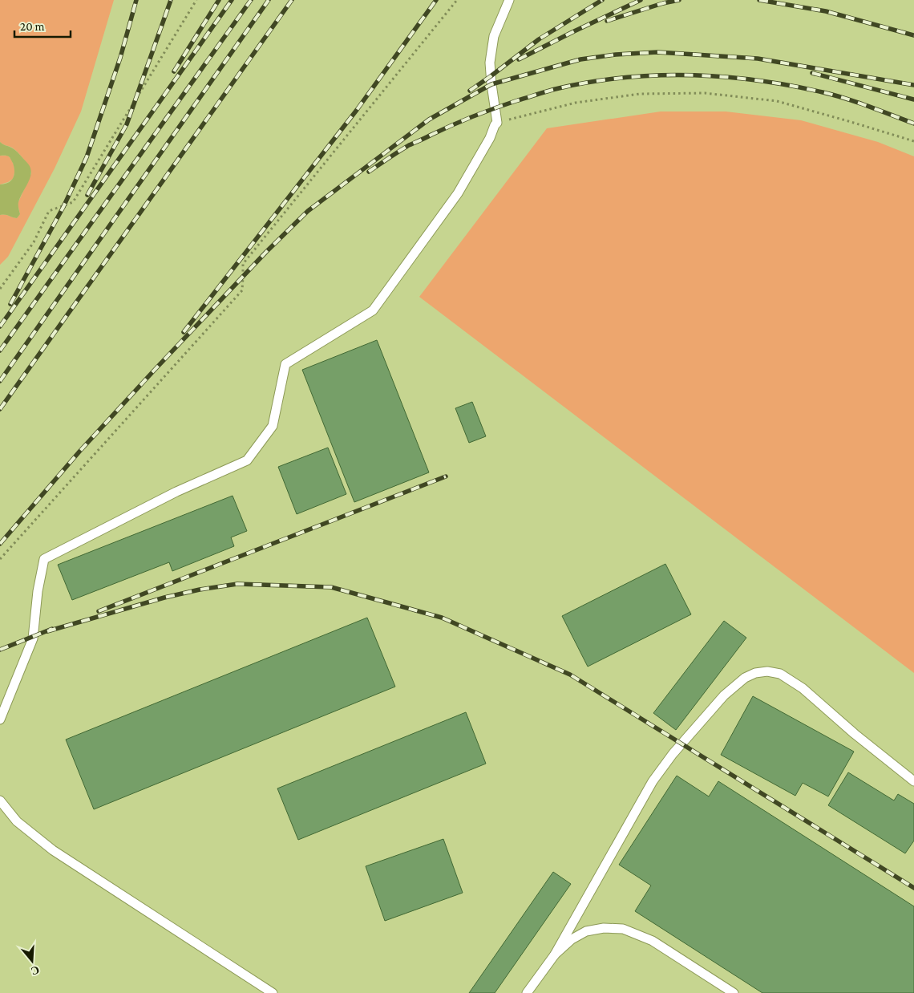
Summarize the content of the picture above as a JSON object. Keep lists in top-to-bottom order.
{
  "scale_bar": "20 m",
  "north": "bottom"
}
